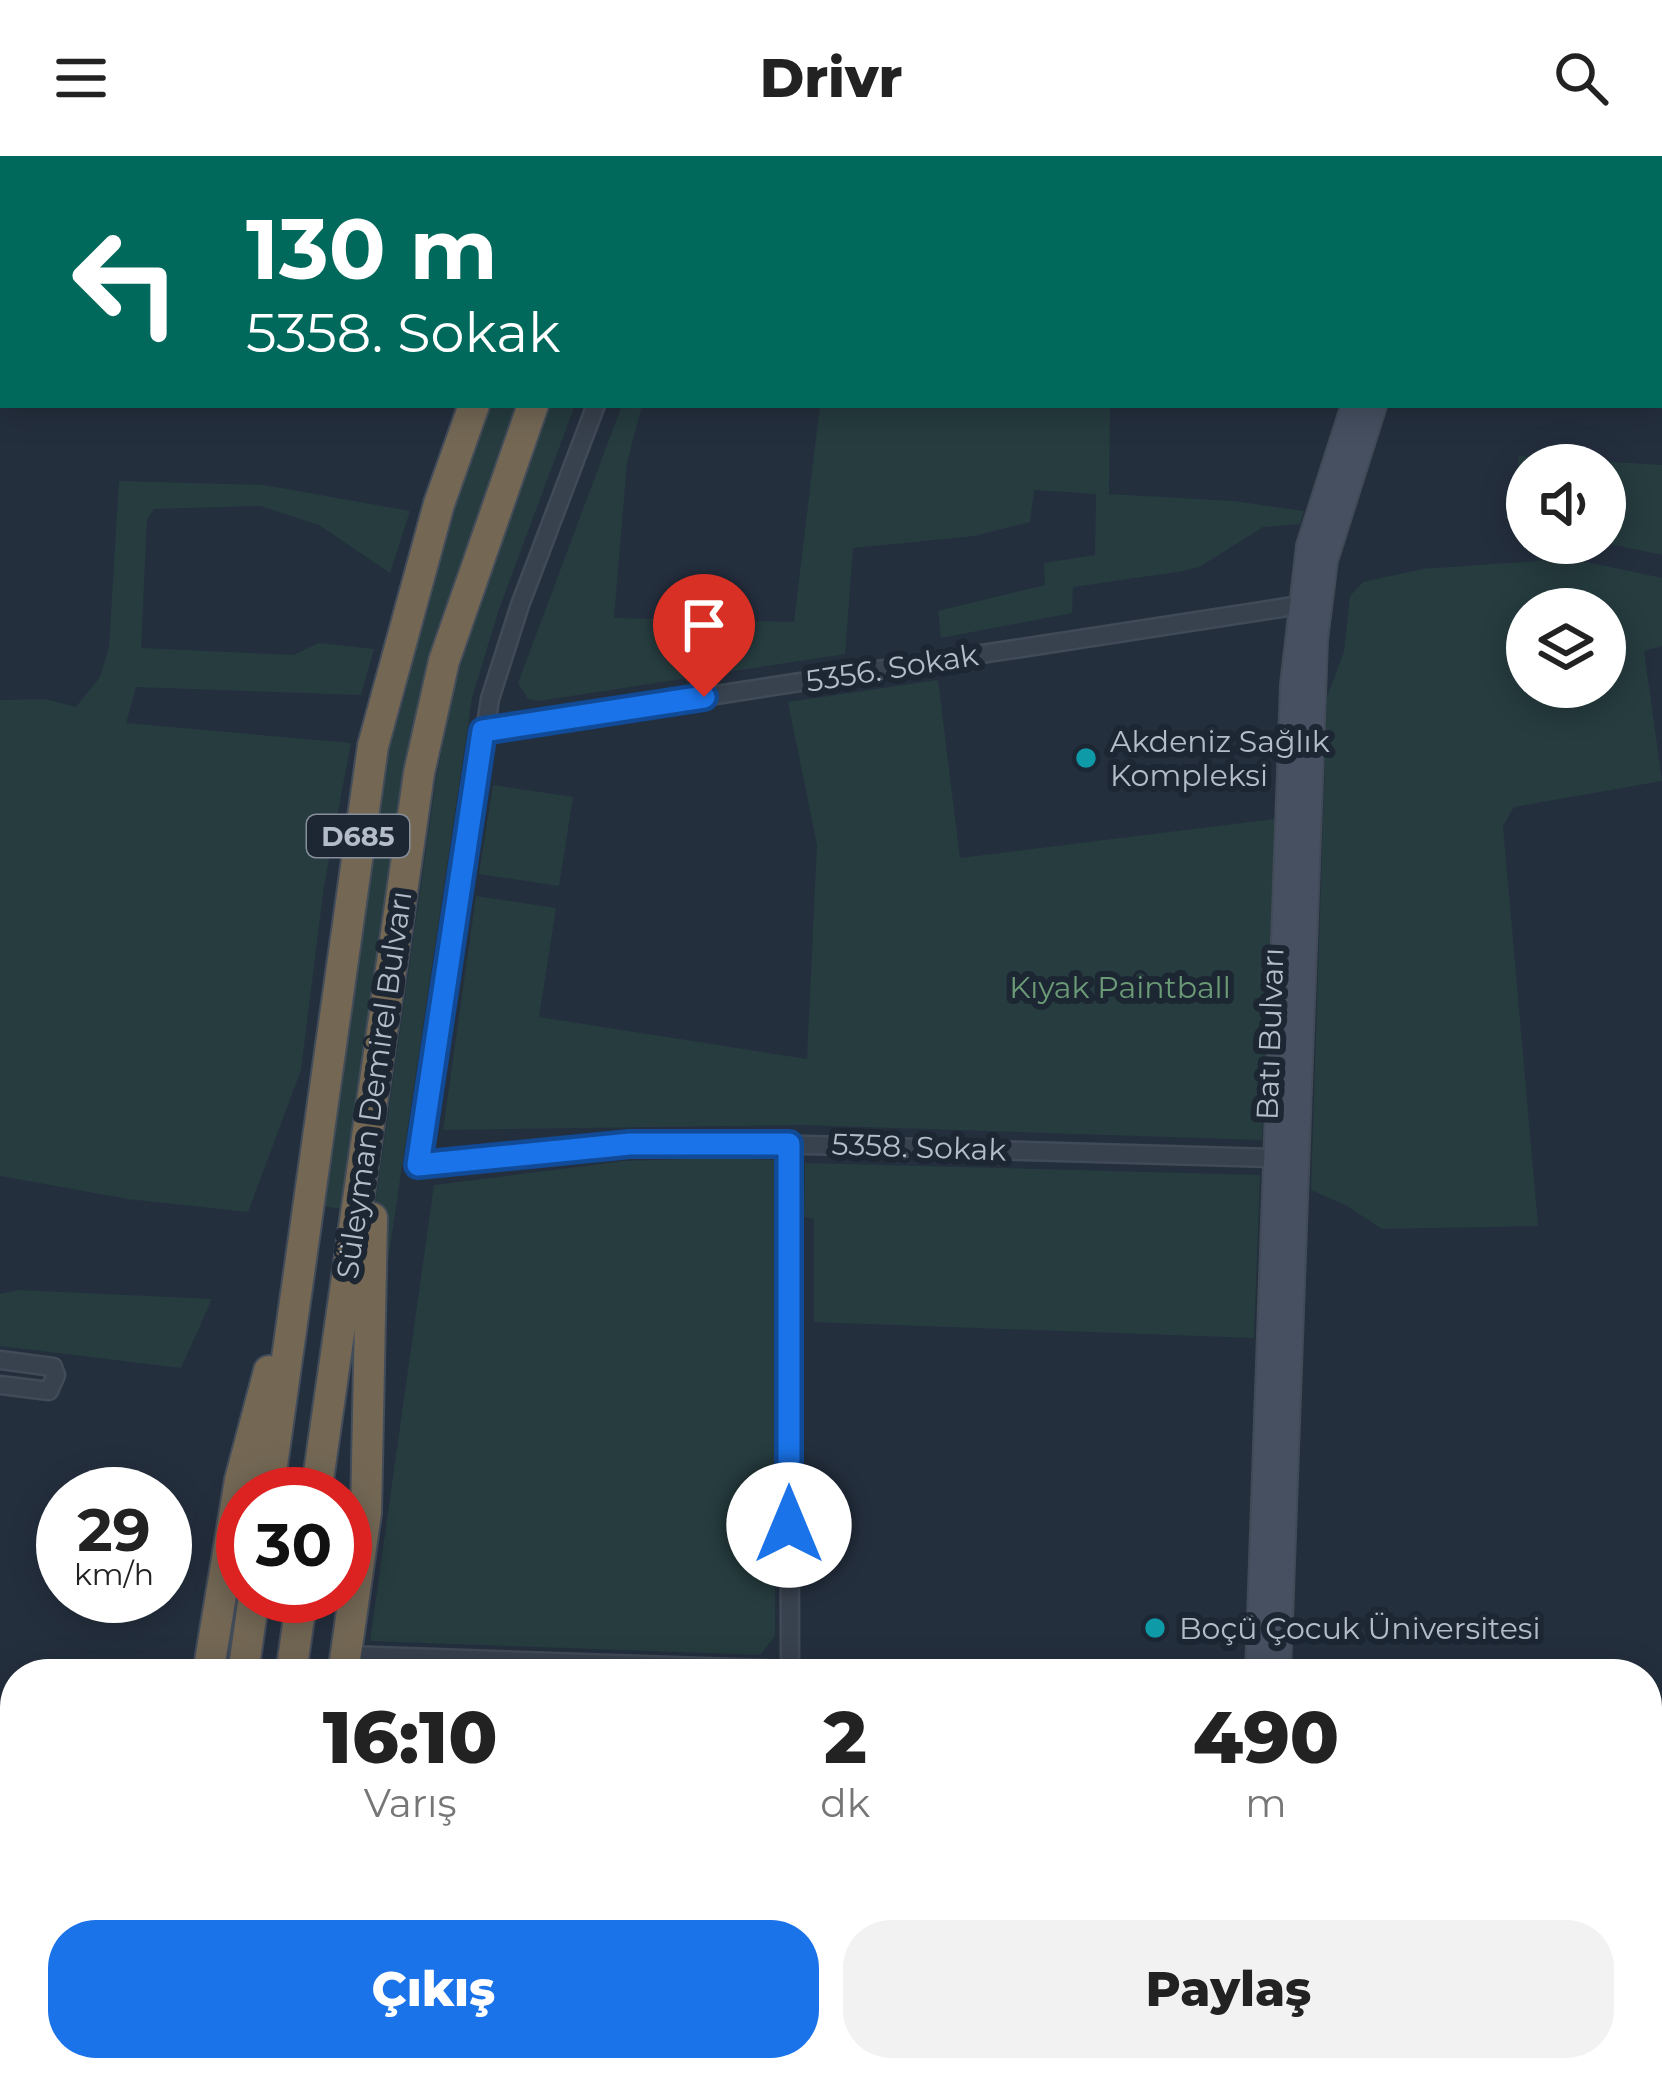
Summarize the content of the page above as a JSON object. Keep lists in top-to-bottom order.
{
  "streets": {
    "highway": ["D685", "Süleyman Demirel Bulvarı"],
    "street": ["5356. Sokak", "Batı Bulvarı", "5358. Sokak"]
  },
  "crossings": [
    ["5356. Sokak", "Batı Bulvarı"],
    ["5356. Sokak", "5358. Sokak"],
    ["Batı Bulvarı", "5358. Sokak"]
  ],
  "parks": ["Kıyak Paintball"],
  "places": ["Akdeniz Sağlık Kompleksi", "Boçü Çocuk Üniversitesi"],
  "page": {
    "header": "Drivr",
    "turn": ["130 m", "5358. Sokak"],
    "speed": "29 km/h",
    "limit": "30",
    "eta": [
      "16:10",
      "Varış",
      "2",
      "dk",
      "490",
      "m"
    ],
    "buttons": ["Çıkış", "Paylaş"]
  }
}
